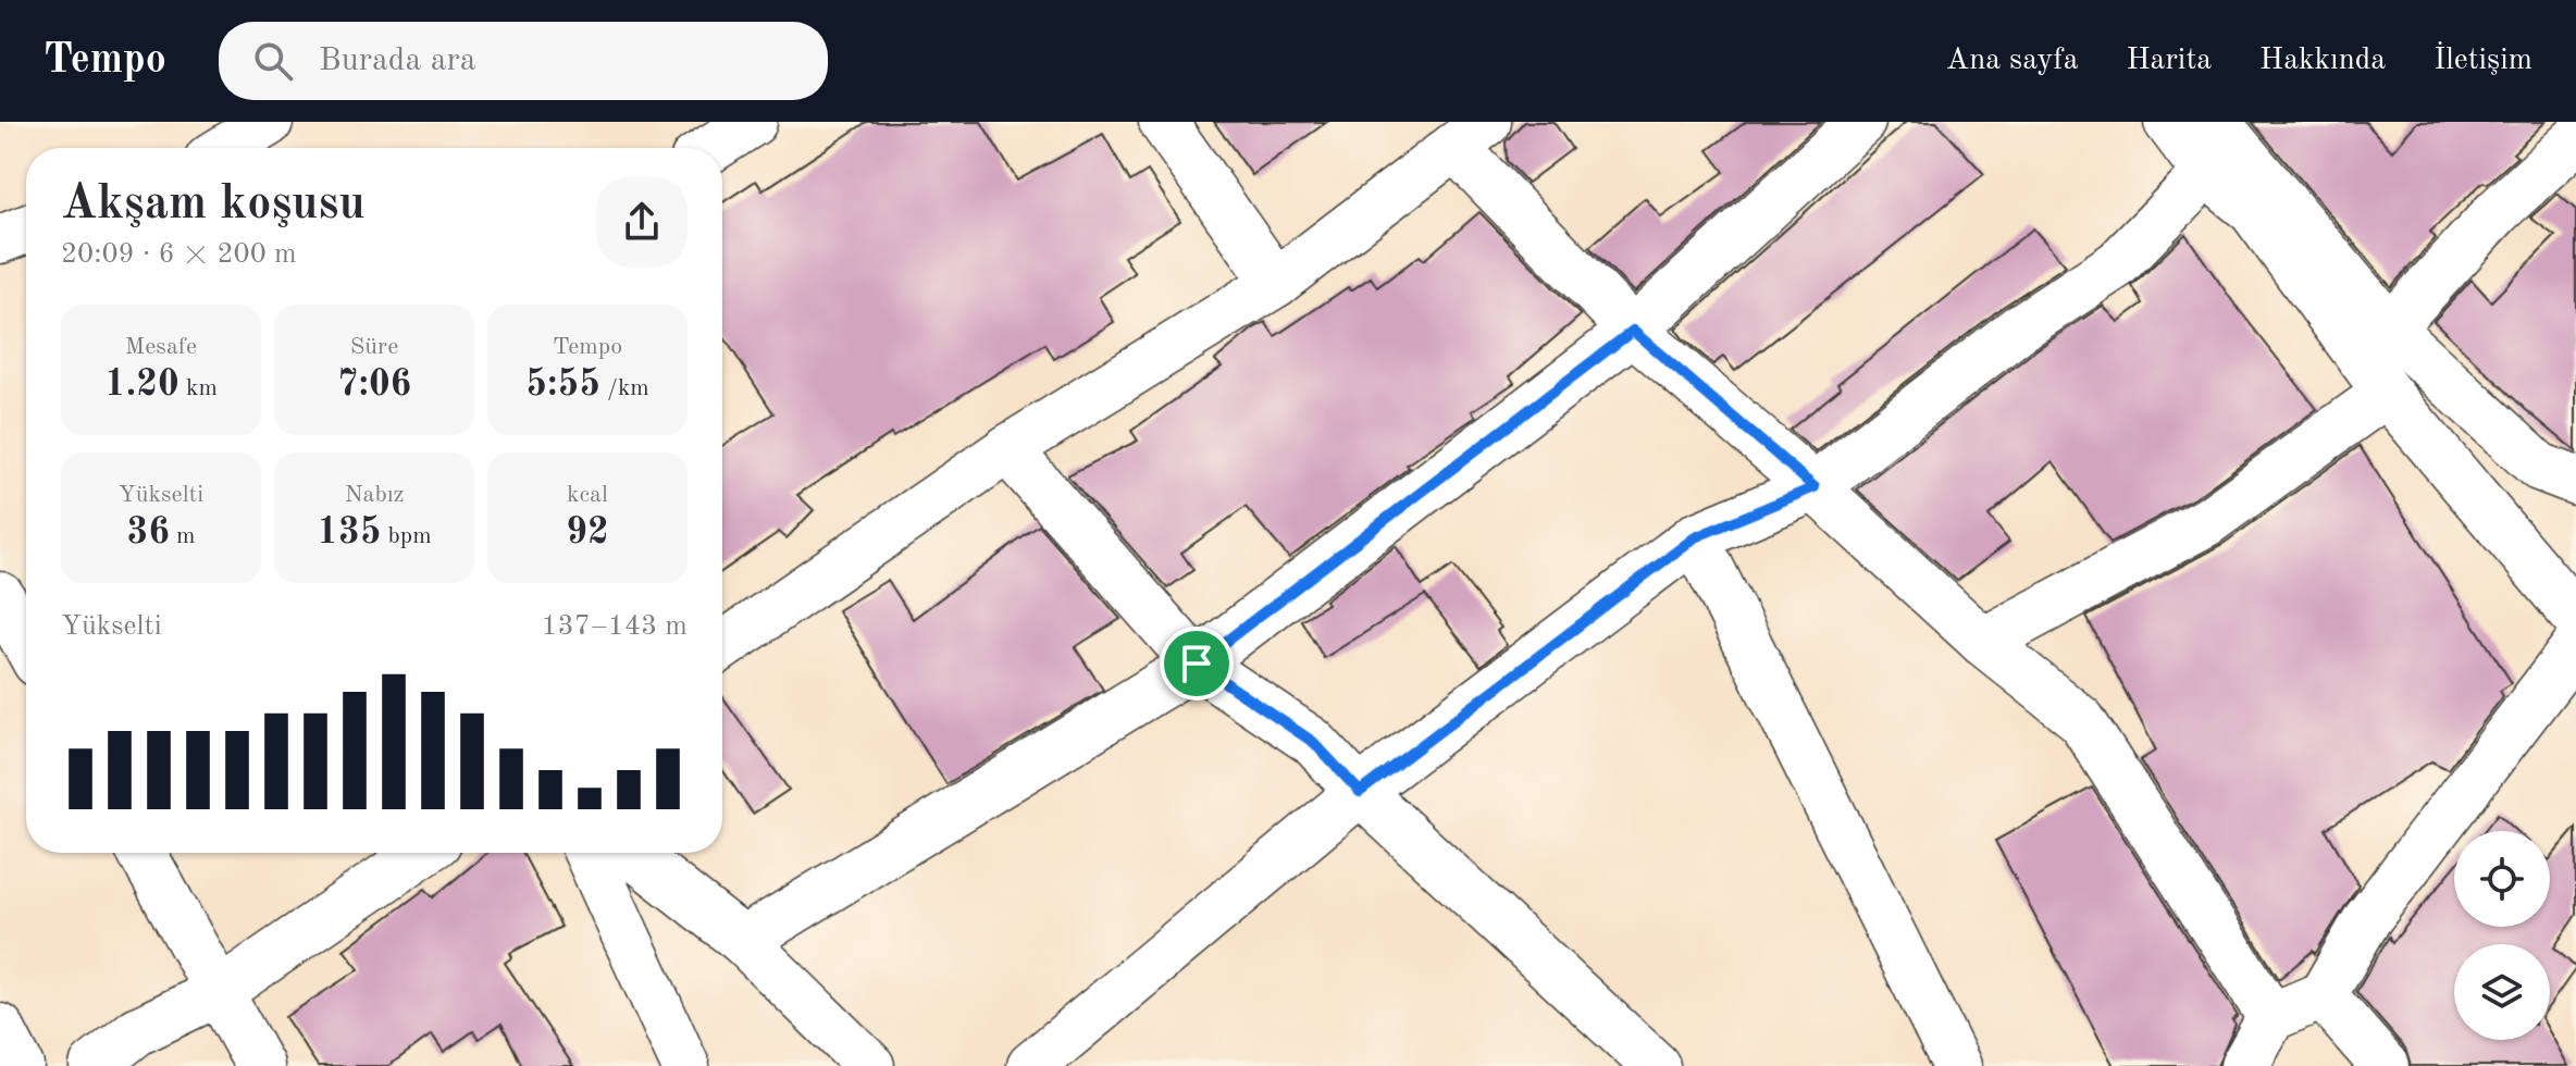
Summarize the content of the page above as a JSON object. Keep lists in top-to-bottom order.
{
  "page": {
    "header": "Tempo",
    "search": "Burada ara",
    "nav": [
      "Ana sayfa",
      "Harita",
      "Hakkında",
      "İletişim"
    ],
    "heading": ["Akşam koşusu", "20:09 · 6 × 200 m"],
    "stats": [
      ["Mesafe", "1.20 km"],
      ["Süre", "7:06"],
      ["Tempo", "5:55 /km"],
      ["Yükselti", "36 m"],
      ["Nabız", "135 bpm"],
      ["kcal", "92"]
    ],
    "chart": ["Yükselti", "137–143 m"]
  }
}
